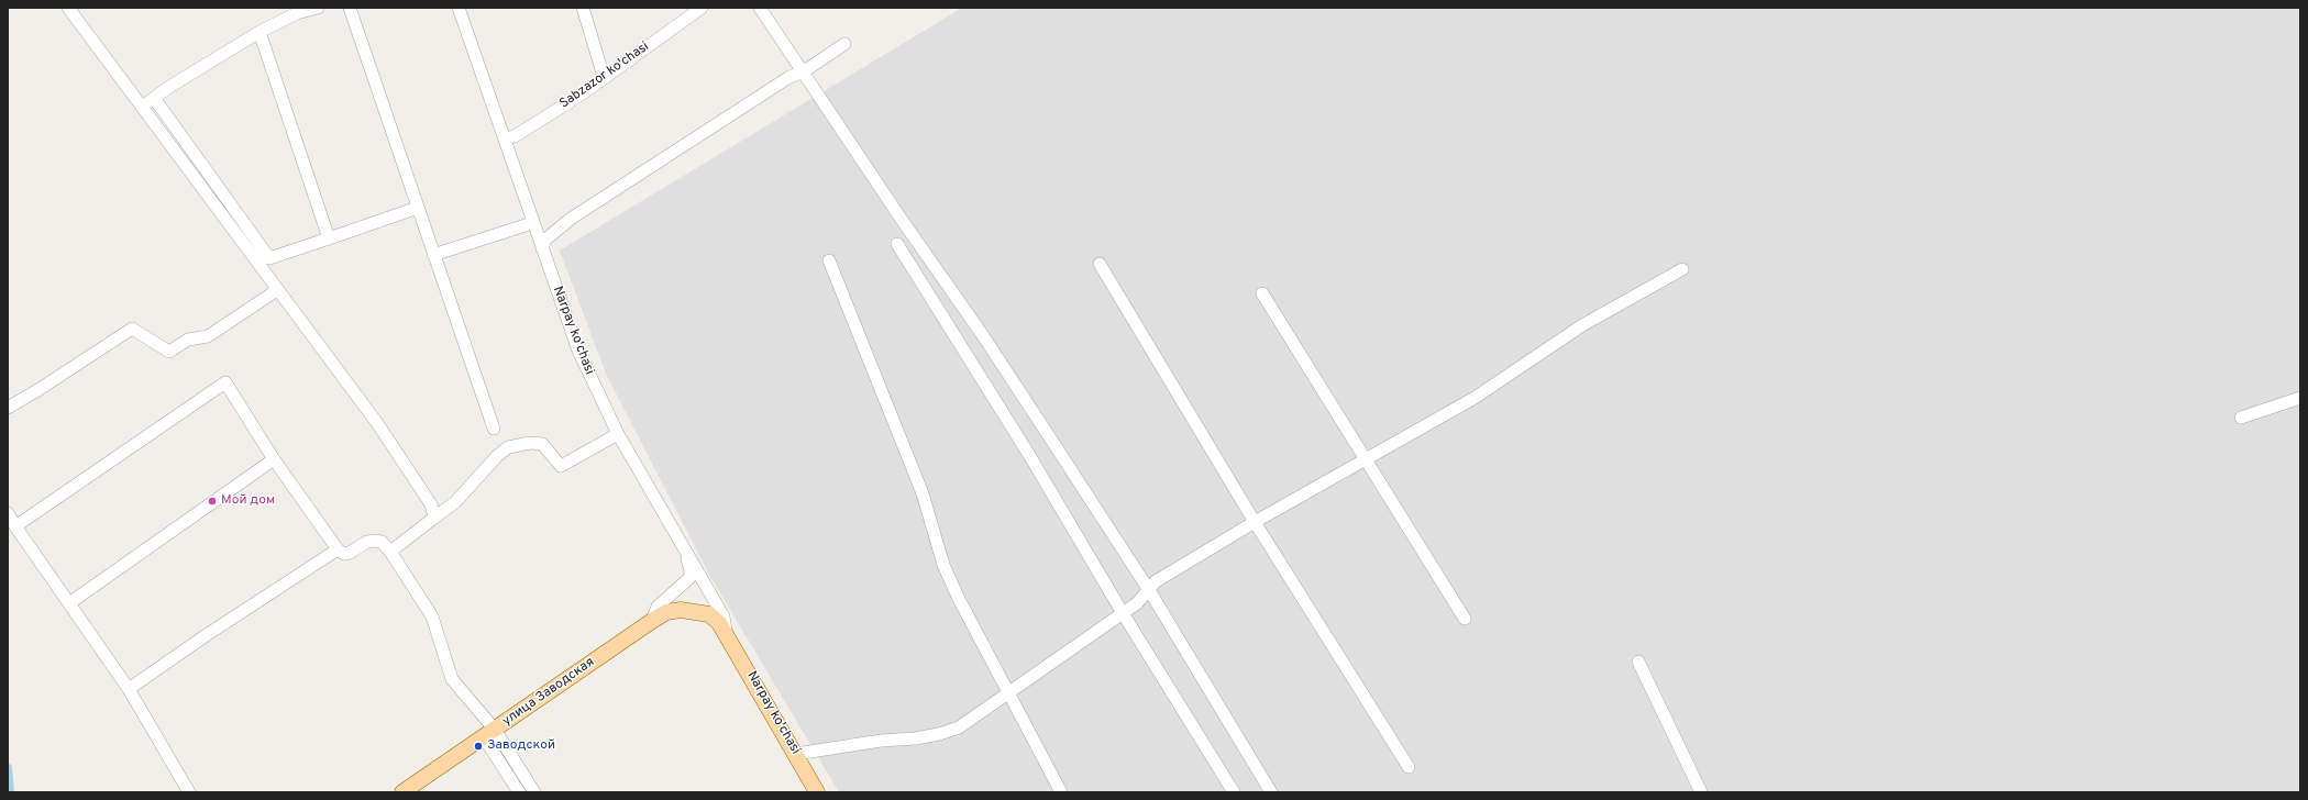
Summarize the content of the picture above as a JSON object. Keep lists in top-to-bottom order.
{
  "streets": {
    "main road": ["Narpay ko'chasi", "улица Заводская"],
    "street": ["Sabzazor ko'chasi"]
  },
  "crossings": [
    ["Sabzazor ko'chasi", "Narpay ko'chasi"],
    ["Narpay ko'chasi", "улица Заводская"]
  ],
  "places": ["Мой дом", "Заводской"]
}
